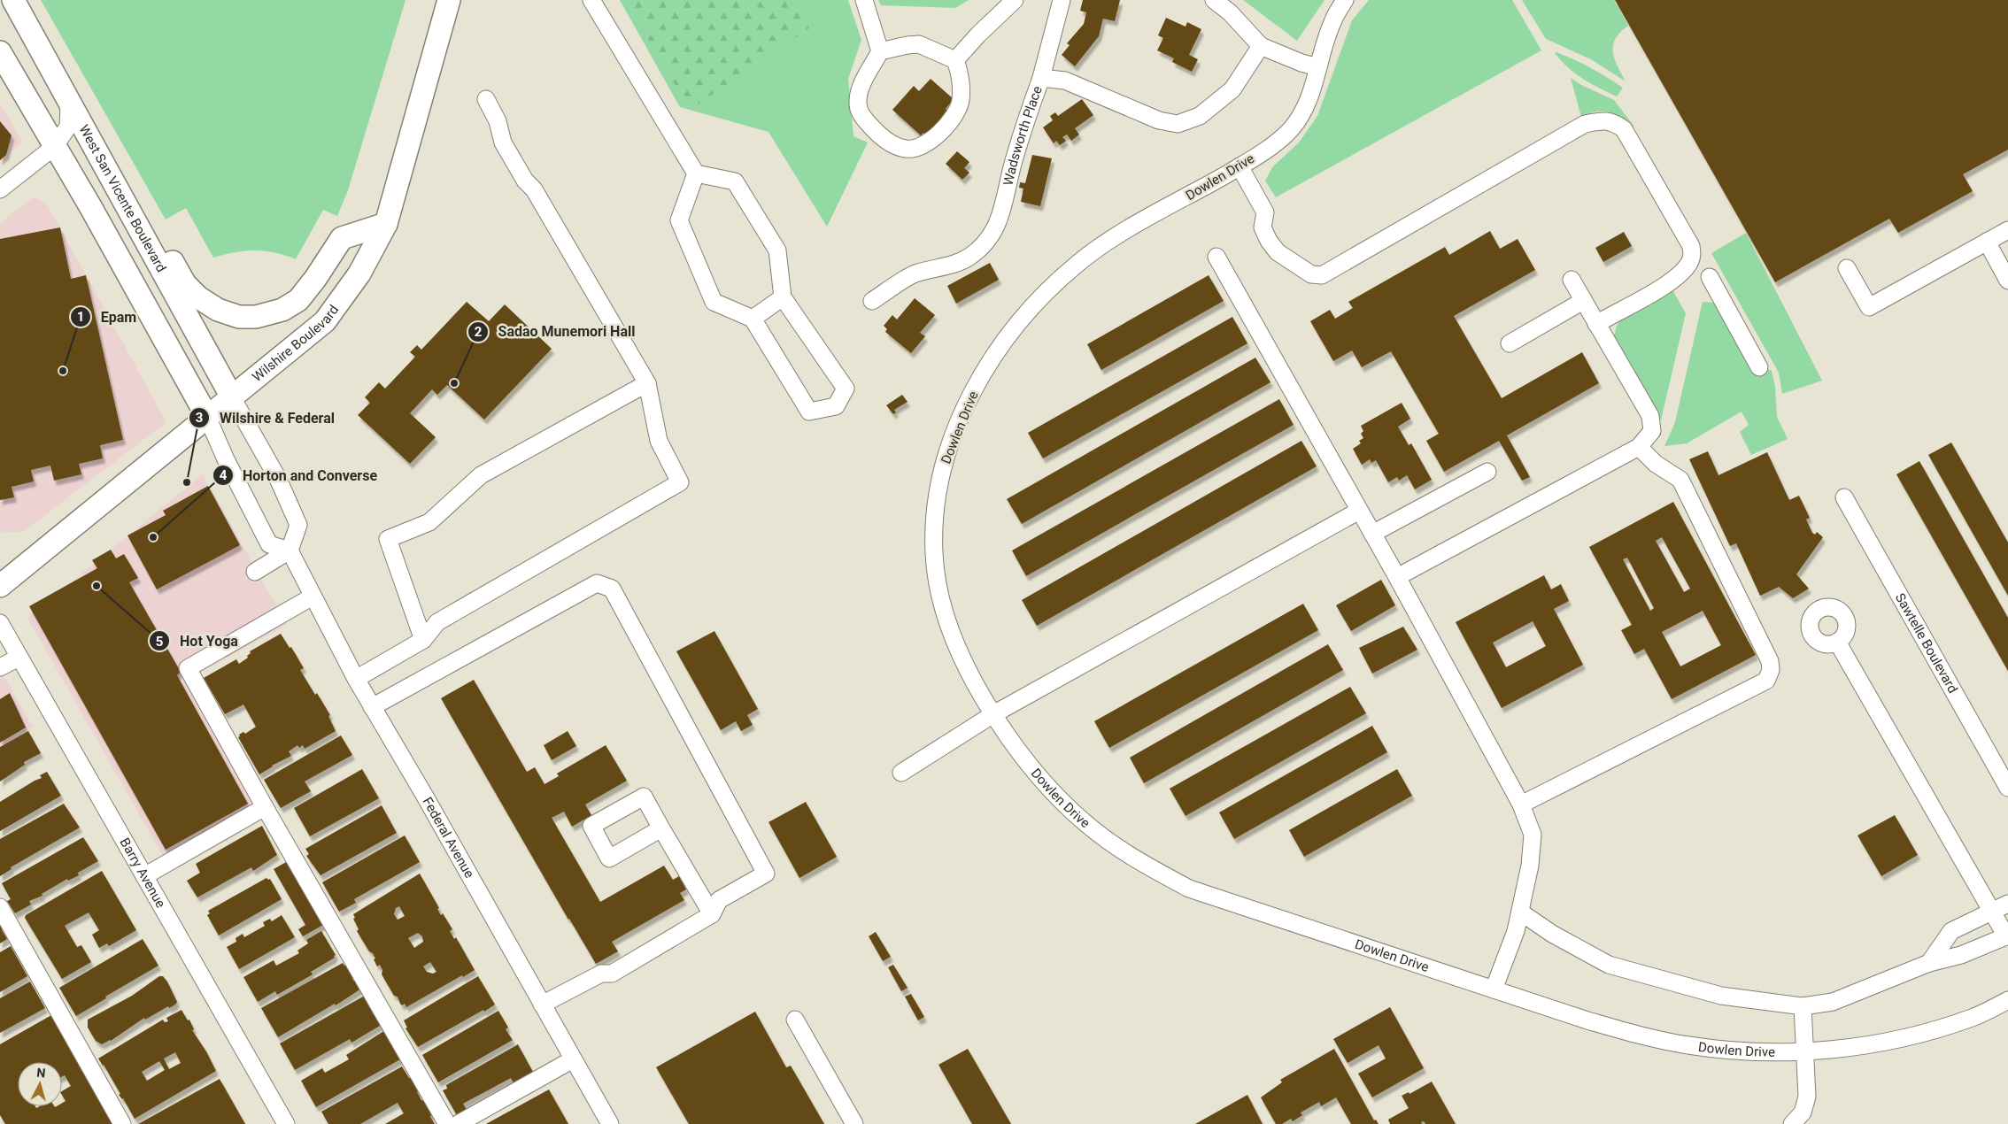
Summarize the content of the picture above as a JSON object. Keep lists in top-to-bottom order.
{
  "streets": {
    "main road": ["West San Vicente Boulevard", "Wilshire Boulevard"],
    "street": [
      "Wadsworth Place",
      "Dowlen Drive",
      "Sawtelle Boulevard",
      "Federal Avenue",
      "Barry Avenue"
    ]
  },
  "crossings": [
    ["West San Vicente Boulevard", "Wilshire Boulevard"]
  ],
  "places": [
    "Epam",
    "Sadao Munemori Hall",
    "Wilshire & Federal",
    "Horton and Converse",
    "Hot Yoga"
  ],
  "north": "top"
}
